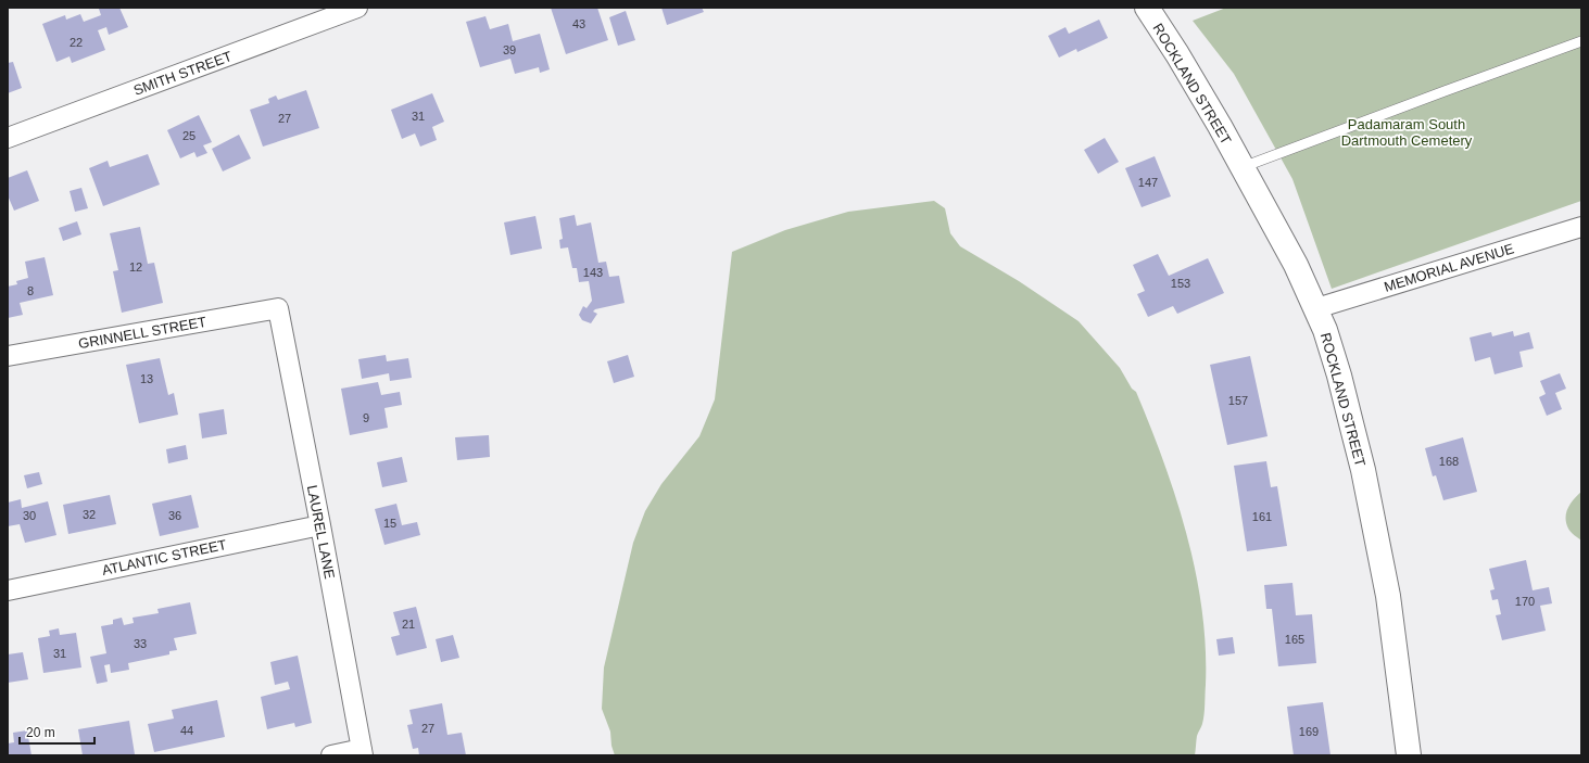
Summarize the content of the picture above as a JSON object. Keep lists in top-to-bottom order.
{
  "streets": {
    "street": [
      "SMITH STREET",
      "ROCKLAND STREET",
      "MEMORIAL AVENUE",
      "GRINNELL STREET",
      "LAUREL LANE",
      "ATLANTIC STREET"
    ]
  },
  "crossings": [
    ["ROCKLAND STREET", "MEMORIAL AVENUE"],
    ["GRINNELL STREET", "LAUREL LANE"],
    ["LAUREL LANE", "ATLANTIC STREET"]
  ],
  "parks": ["Padamaram South Dartmouth Cemetery"],
  "house_numbers": [
    "43",
    "22",
    "39",
    "31",
    "27",
    "25",
    "147",
    "12",
    "143",
    "153",
    "8",
    "13",
    "157",
    "9",
    "168",
    "32",
    "30",
    "36",
    "161",
    "15",
    "170",
    "21",
    "165",
    "33",
    "31",
    "27",
    "44",
    "169"
  ],
  "scale_bar": "20 m"
}
